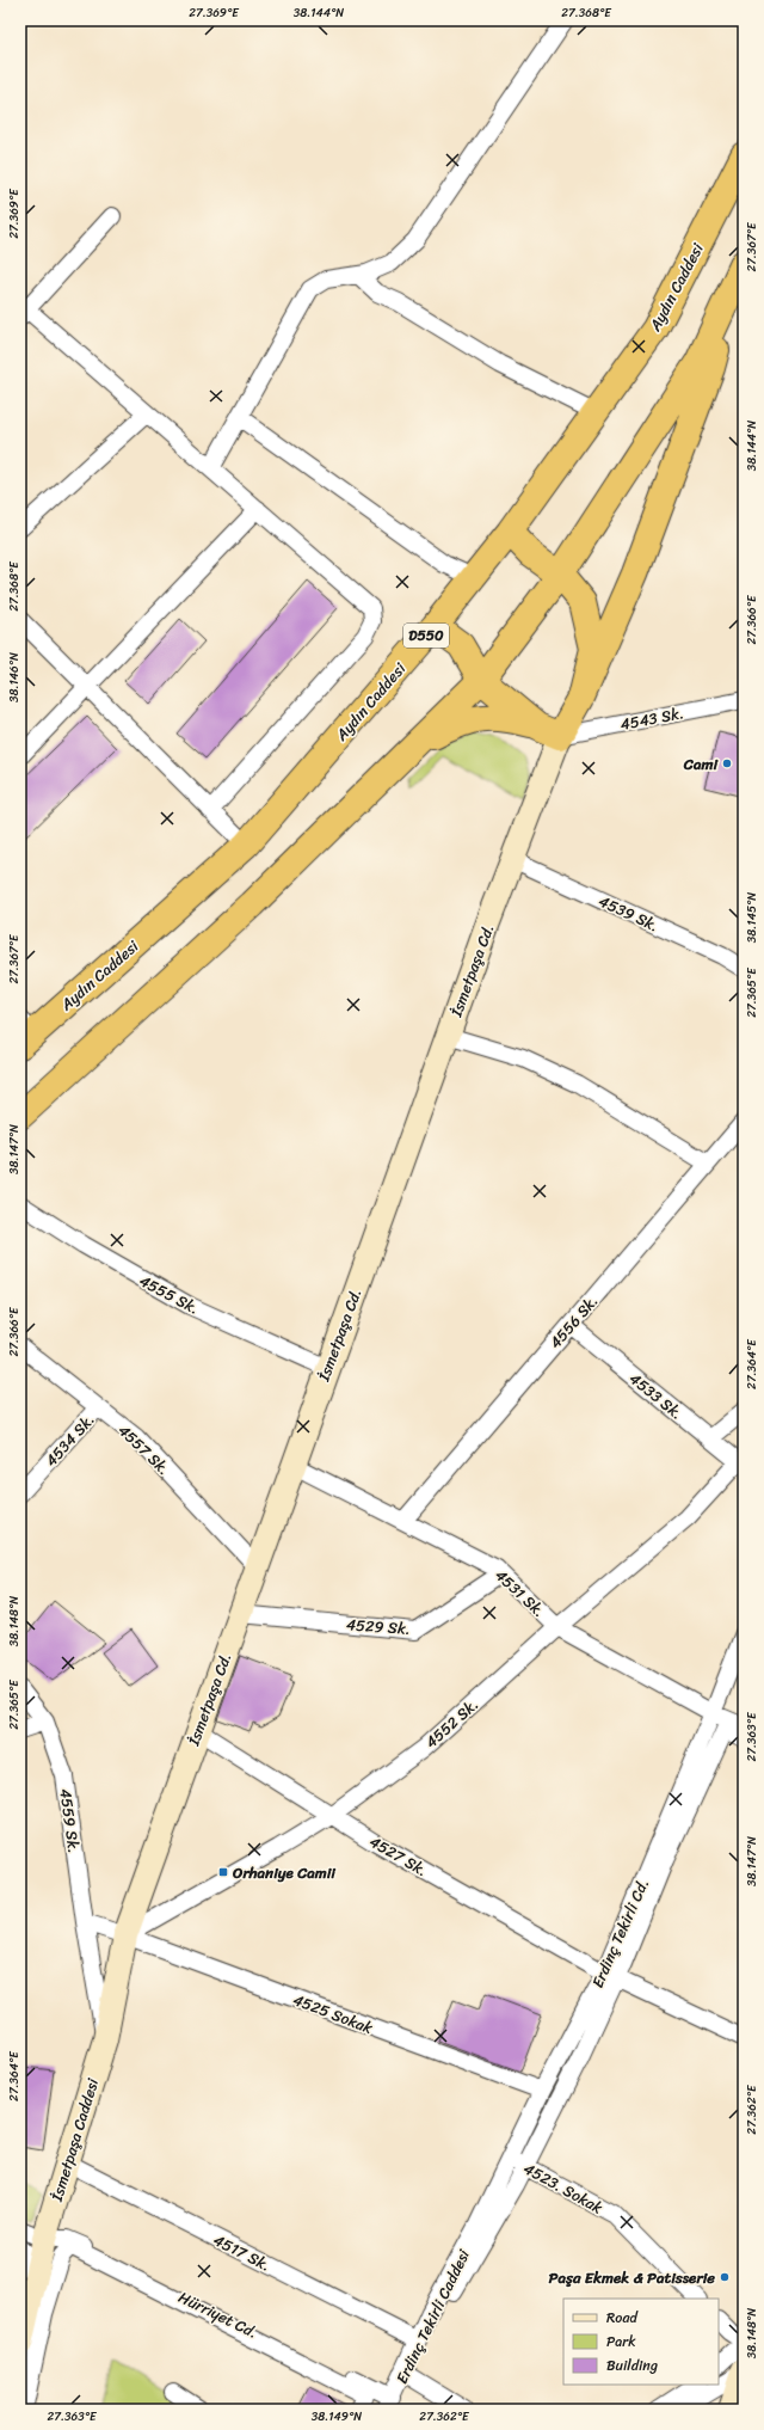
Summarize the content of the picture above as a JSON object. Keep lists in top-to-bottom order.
{
  "streets": {
    "highway": ["Aydın Caddesi", "D550"],
    "main road": ["İsmetpaşa Cd.", "İsmetpaşa Caddesi"],
    "street": [
      "4543 Sk.",
      "4539 Sk.",
      "4555 Sk.",
      "4556 Sk.",
      "4533 Sk.",
      "4534 Sk.",
      "4557 Sk.",
      "4531 Sk.",
      "4529 Sk.",
      "4552 Sk.",
      "4559 Sk.",
      "4527 Sk.",
      "Erdinç Tekirli Cd.",
      "4525 Sokak",
      "4523. Sokak",
      "4517 Sk.",
      "Hürriyet Cd.",
      "Erdinç Tekirli Caddesi"
    ]
  },
  "crossings": [
    ["4543 Sk.", "İsmetpaşa Cd."],
    ["4539 Sk.", "İsmetpaşa Cd."],
    ["İsmetpaşa Cd.", "4555 Sk."],
    ["İsmetpaşa Cd.", "4557 Sk."],
    ["İsmetpaşa Cd.", "4531 Sk."],
    ["İsmetpaşa Cd.", "4529 Sk."],
    ["İsmetpaşa Cd.", "4552 Sk."],
    ["İsmetpaşa Cd.", "4527 Sk."],
    ["İsmetpaşa Cd.", "4525 Sokak"],
    ["İsmetpaşa Cd.", "İsmetpaşa Caddesi"],
    ["4556 Sk.", "4533 Sk."],
    ["4556 Sk.", "4531 Sk."],
    ["4533 Sk.", "4552 Sk."],
    ["4534 Sk.", "4557 Sk."],
    ["4531 Sk.", "4529 Sk."],
    ["4531 Sk.", "4552 Sk."],
    ["4531 Sk.", "Erdinç Tekirli Cd."],
    ["4552 Sk.", "4527 Sk."],
    ["4552 Sk.", "4525 Sokak"],
    ["4552 Sk.", "İsmetpaşa Caddesi"],
    ["4559 Sk.", "İsmetpaşa Caddesi"],
    ["4527 Sk.", "Erdinç Tekirli Cd."],
    ["Erdinç Tekirli Cd.", "4525 Sokak"],
    ["Erdinç Tekirli Cd.", "4523. Sokak"],
    ["Erdinç Tekirli Cd.", "Erdinç Tekirli Caddesi"],
    ["4525 Sokak", "İsmetpaşa Caddesi"],
    ["İsmetpaşa Caddesi", "4517 Sk."],
    ["İsmetpaşa Caddesi", "Hürriyet Cd."],
    ["4517 Sk.", "Erdinç Tekirli Caddesi"],
    ["Hürriyet Cd.", "Erdinç Tekirli Caddesi"]
  ],
  "places": {
    "other": ["Cami", "Paşa Ekmek & Patisserie"],
    "transit": ["Orhaniye Camii"]
  },
  "legend": ["Road", "Park", "Building"],
  "coordinates": [
    "27.369°E",
    "38.144°N",
    "27.368°E",
    "27.367°E",
    "27.366°E",
    "38.146°N",
    "38.145°N",
    "27.365°E",
    "38.147°N",
    "27.364°E",
    "38.148°N",
    "27.363°E",
    "27.362°E",
    "38.149°N"
  ]
}
